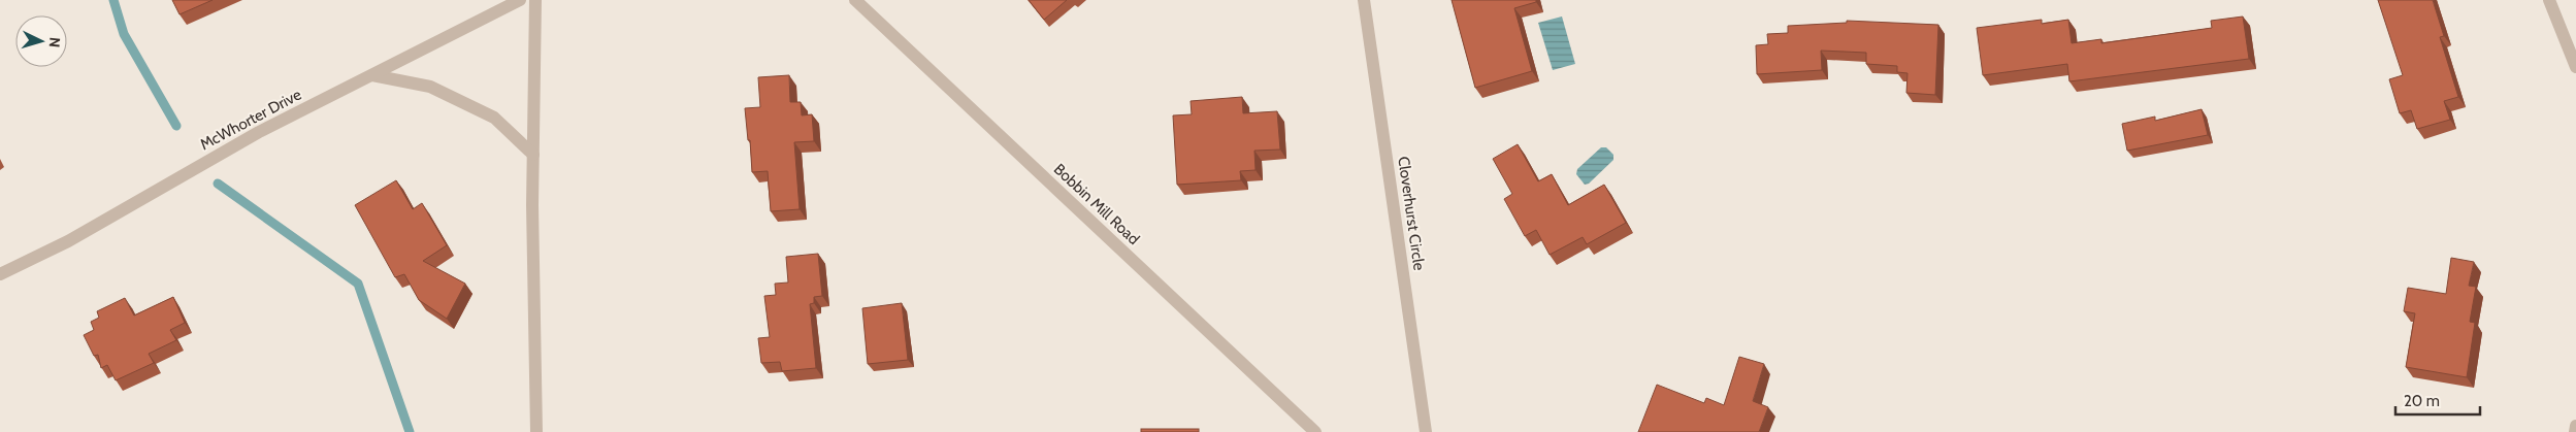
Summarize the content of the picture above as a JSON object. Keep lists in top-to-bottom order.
{
  "streets": {
    "street": ["McWhorter Drive", "Bobbin Mill Road", "Cloverhurst Circle"]
  },
  "scale_bar": "20 m",
  "north": "right"
}
